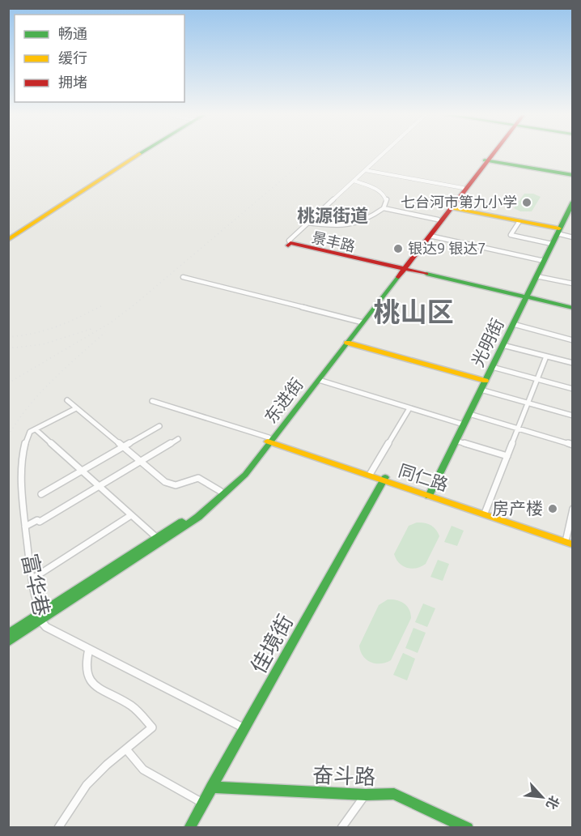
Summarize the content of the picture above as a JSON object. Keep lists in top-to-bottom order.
{
  "streets": {
    "main road": [
      "景丰路",
      "光明街",
      "东进街",
      "同仁路",
      "佳境街",
      "奋斗路"
    ],
    "street": ["富华巷"]
  },
  "crossings": [
    ["景丰路", "光明街"],
    ["景丰路", "东进街"],
    ["光明街", "同仁路"],
    ["东进街", "同仁路"],
    ["东进街", "富华巷"],
    ["同仁路", "佳境街"],
    ["富华巷", "佳境街"],
    ["佳境街", "奋斗路"]
  ],
  "districts": ["桃源街道", "桃山区"],
  "places": ["七台河市第九小学", "银达9 银达7", "房产楼"],
  "legend": ["畅通", "缓行", "拥堵"],
  "north": "bottom right"
}
